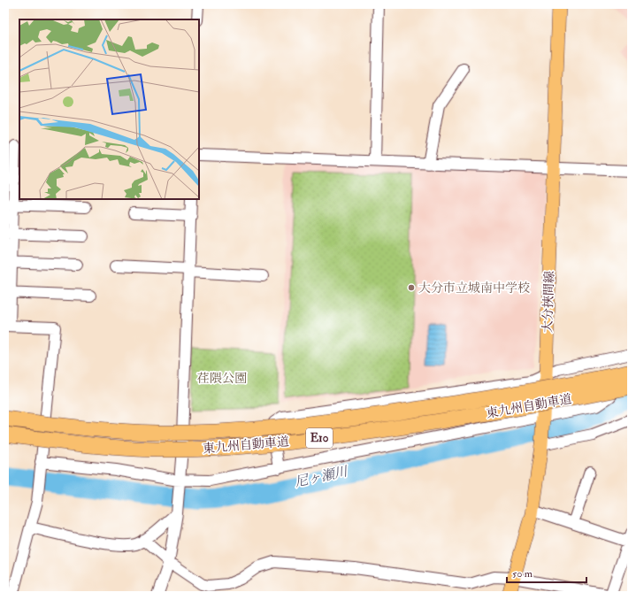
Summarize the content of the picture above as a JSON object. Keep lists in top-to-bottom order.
{
  "streets": {
    "highway": ["東九州自動車道", "E10"],
    "main road": ["大分挾間線"]
  },
  "water": ["尼ヶ瀬川"],
  "parks": ["荏隈公園"],
  "places": ["大分市立城南中学校"],
  "scale_bar": "50 m"
}
